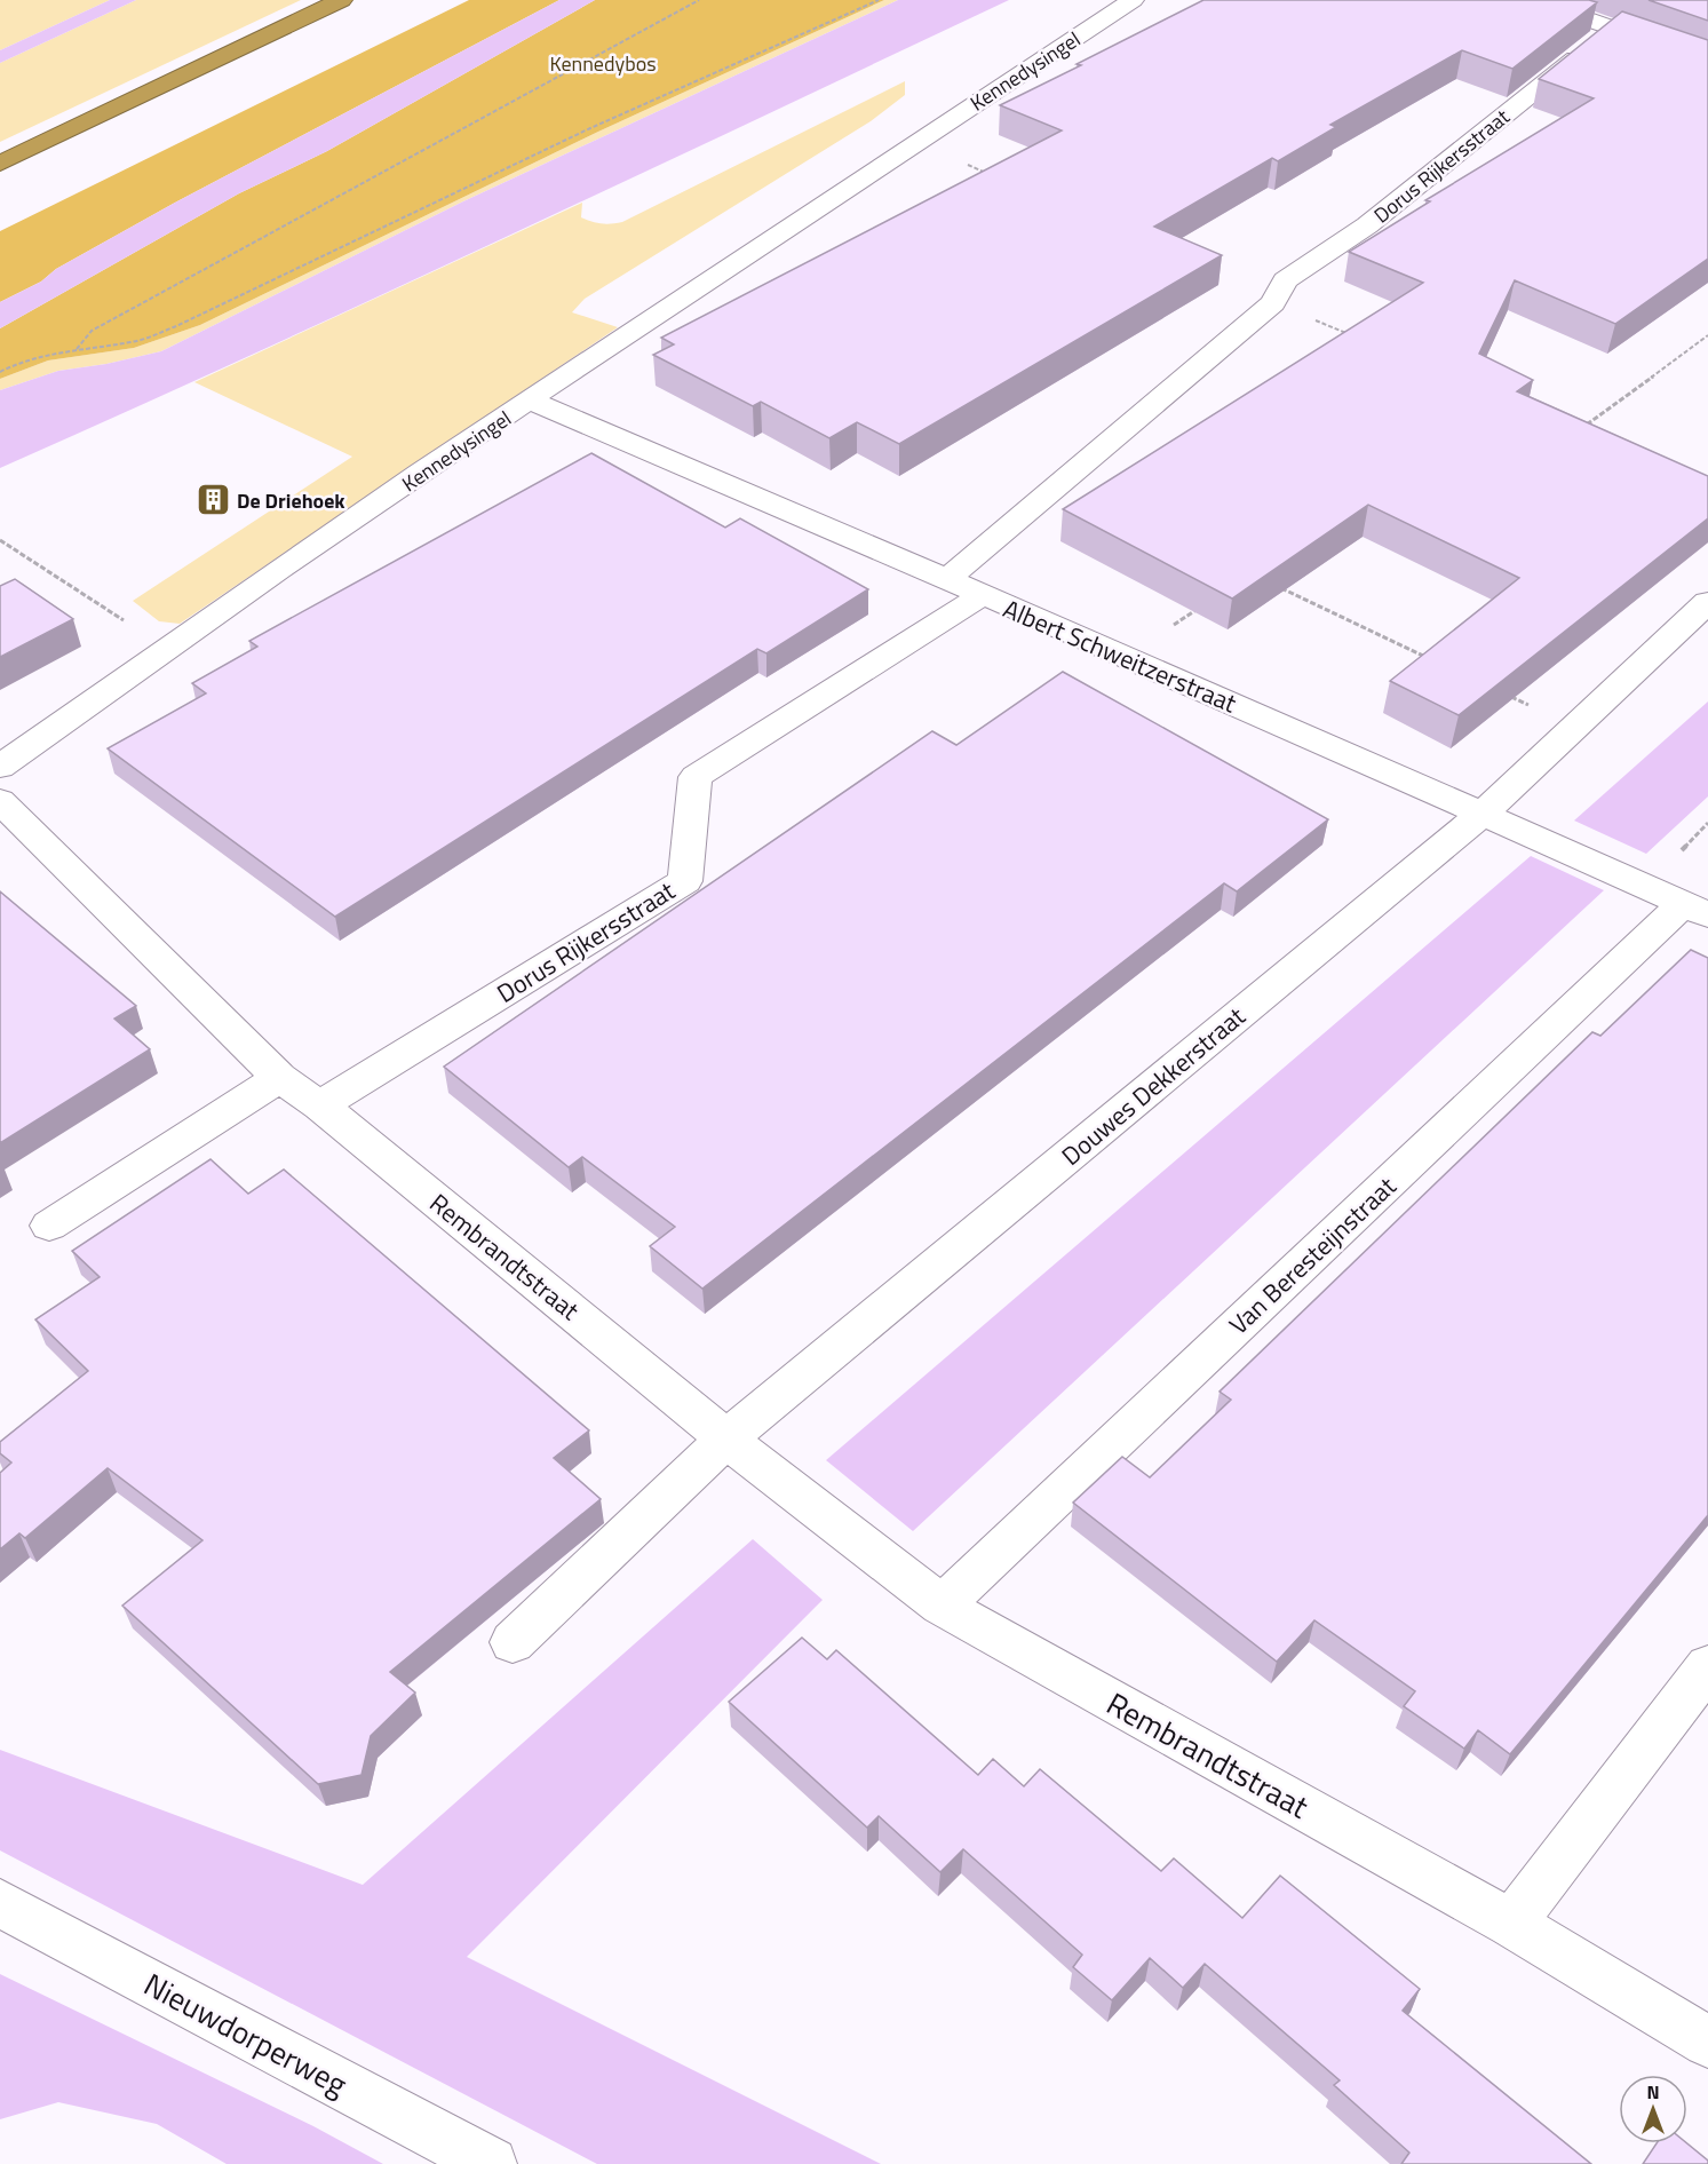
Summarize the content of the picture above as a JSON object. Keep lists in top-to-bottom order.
{
  "streets": {
    "street": [
      "Kennedysingel",
      "Dorus Rijkersstraat",
      "Albert Schweitzerstraat",
      "Douwes Dekkerstraat",
      "Van Beresteijnstraat",
      "Rembrandtstraat",
      "Nieuwdorperweg"
    ]
  },
  "crossings": [
    ["Kennedysingel", "Albert Schweitzerstraat"],
    ["Dorus Rijkersstraat", "Albert Schweitzerstraat"],
    ["Dorus Rijkersstraat", "Rembrandtstraat"],
    ["Albert Schweitzerstraat", "Douwes Dekkerstraat"],
    ["Albert Schweitzerstraat", "Van Beresteijnstraat"],
    ["Douwes Dekkerstraat", "Rembrandtstraat"],
    ["Van Beresteijnstraat", "Rembrandtstraat"]
  ],
  "parks": ["Kennedybos"],
  "places": {
    "building": ["De Driehoek"]
  },
  "north": "top"
}
